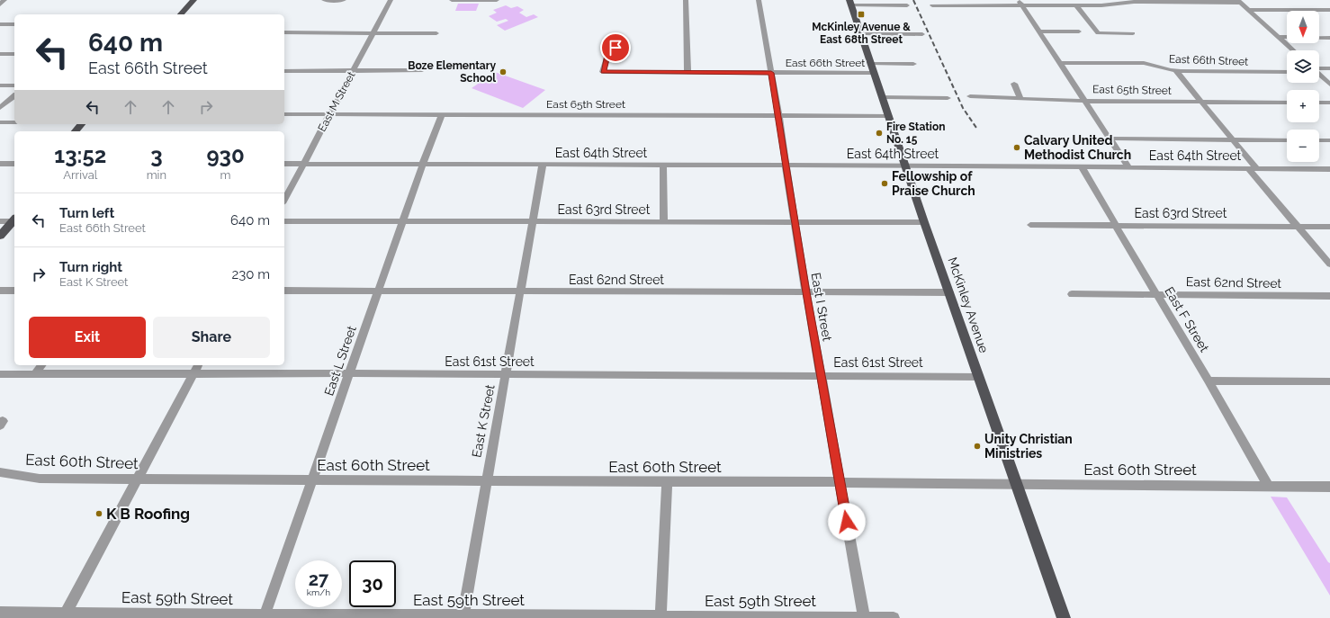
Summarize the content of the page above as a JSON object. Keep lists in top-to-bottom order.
{
  "streets": {
    "main road": ["McKinley Avenue"],
    "street": [
      "East 66th Street",
      "East 65th Street",
      "East M Street",
      "East 64th Street",
      "East 63rd Street",
      "East 62nd Street",
      "East I Street",
      "East F Street",
      "East L Street",
      "East 61st Street",
      "East K Street",
      "East 60th Street",
      "East 59th Street"
    ]
  },
  "crossings": [
    ["East 66th Street", "McKinley Avenue"],
    ["East 66th Street", "East I Street"],
    ["East 65th Street", "East M Street"],
    ["East 65th Street", "McKinley Avenue"],
    ["East 65th Street", "East I Street"],
    ["East 65th Street", "East L Street"],
    ["East M Street", "East 64th Street"],
    ["East 64th Street", "McKinley Avenue"],
    ["East 64th Street", "East I Street"],
    ["East 64th Street", "East F Street"],
    ["East 64th Street", "East L Street"],
    ["East 64th Street", "East K Street"],
    ["East 63rd Street", "McKinley Avenue"],
    ["East 63rd Street", "East I Street"],
    ["East 63rd Street", "East F Street"],
    ["East 63rd Street", "East L Street"],
    ["East 63rd Street", "East K Street"],
    ["East 62nd Street", "McKinley Avenue"],
    ["East 62nd Street", "East I Street"],
    ["East 62nd Street", "East F Street"],
    ["East 62nd Street", "East L Street"],
    ["East 62nd Street", "East K Street"],
    ["McKinley Avenue", "East 61st Street"],
    ["McKinley Avenue", "East 60th Street"],
    ["East I Street", "East 61st Street"],
    ["East I Street", "East 60th Street"],
    ["East I Street", "East 59th Street"],
    ["East F Street", "East 60th Street"],
    ["East L Street", "East 61st Street"],
    ["East L Street", "East 60th Street"],
    ["East L Street", "East 59th Street"],
    ["East 61st Street", "East K Street"],
    ["East K Street", "East 60th Street"],
    ["East K Street", "East 59th Street"]
  ],
  "places": {
    "transit": ["McKinley Avenue & East 68th Street"],
    "other": [
      "Boze Elementary School",
      "Fire Station No. 15",
      "Calvary United Methodist Church",
      "Fellowship of Praise Church",
      "Unity Christian Ministries",
      "K B Roofing"
    ]
  },
  "north": "bottom",
  "page": {
    "map_buttons": ["+", "−"],
    "turn": ["640 m", "East 66th Street"],
    "eta": [
      "13:52",
      "Arrival",
      "3",
      "min",
      "930",
      "m"
    ],
    "list": [
      {
        "name": "Turn left",
        "note": "East 66th Street",
        "value": "640 m"
      },
      {
        "name": "Turn right",
        "note": "East K Street",
        "value": "230 m"
      }
    ],
    "buttons": ["Exit", "Share"],
    "speed": "27 km/h",
    "limit": "30"
  }
}
